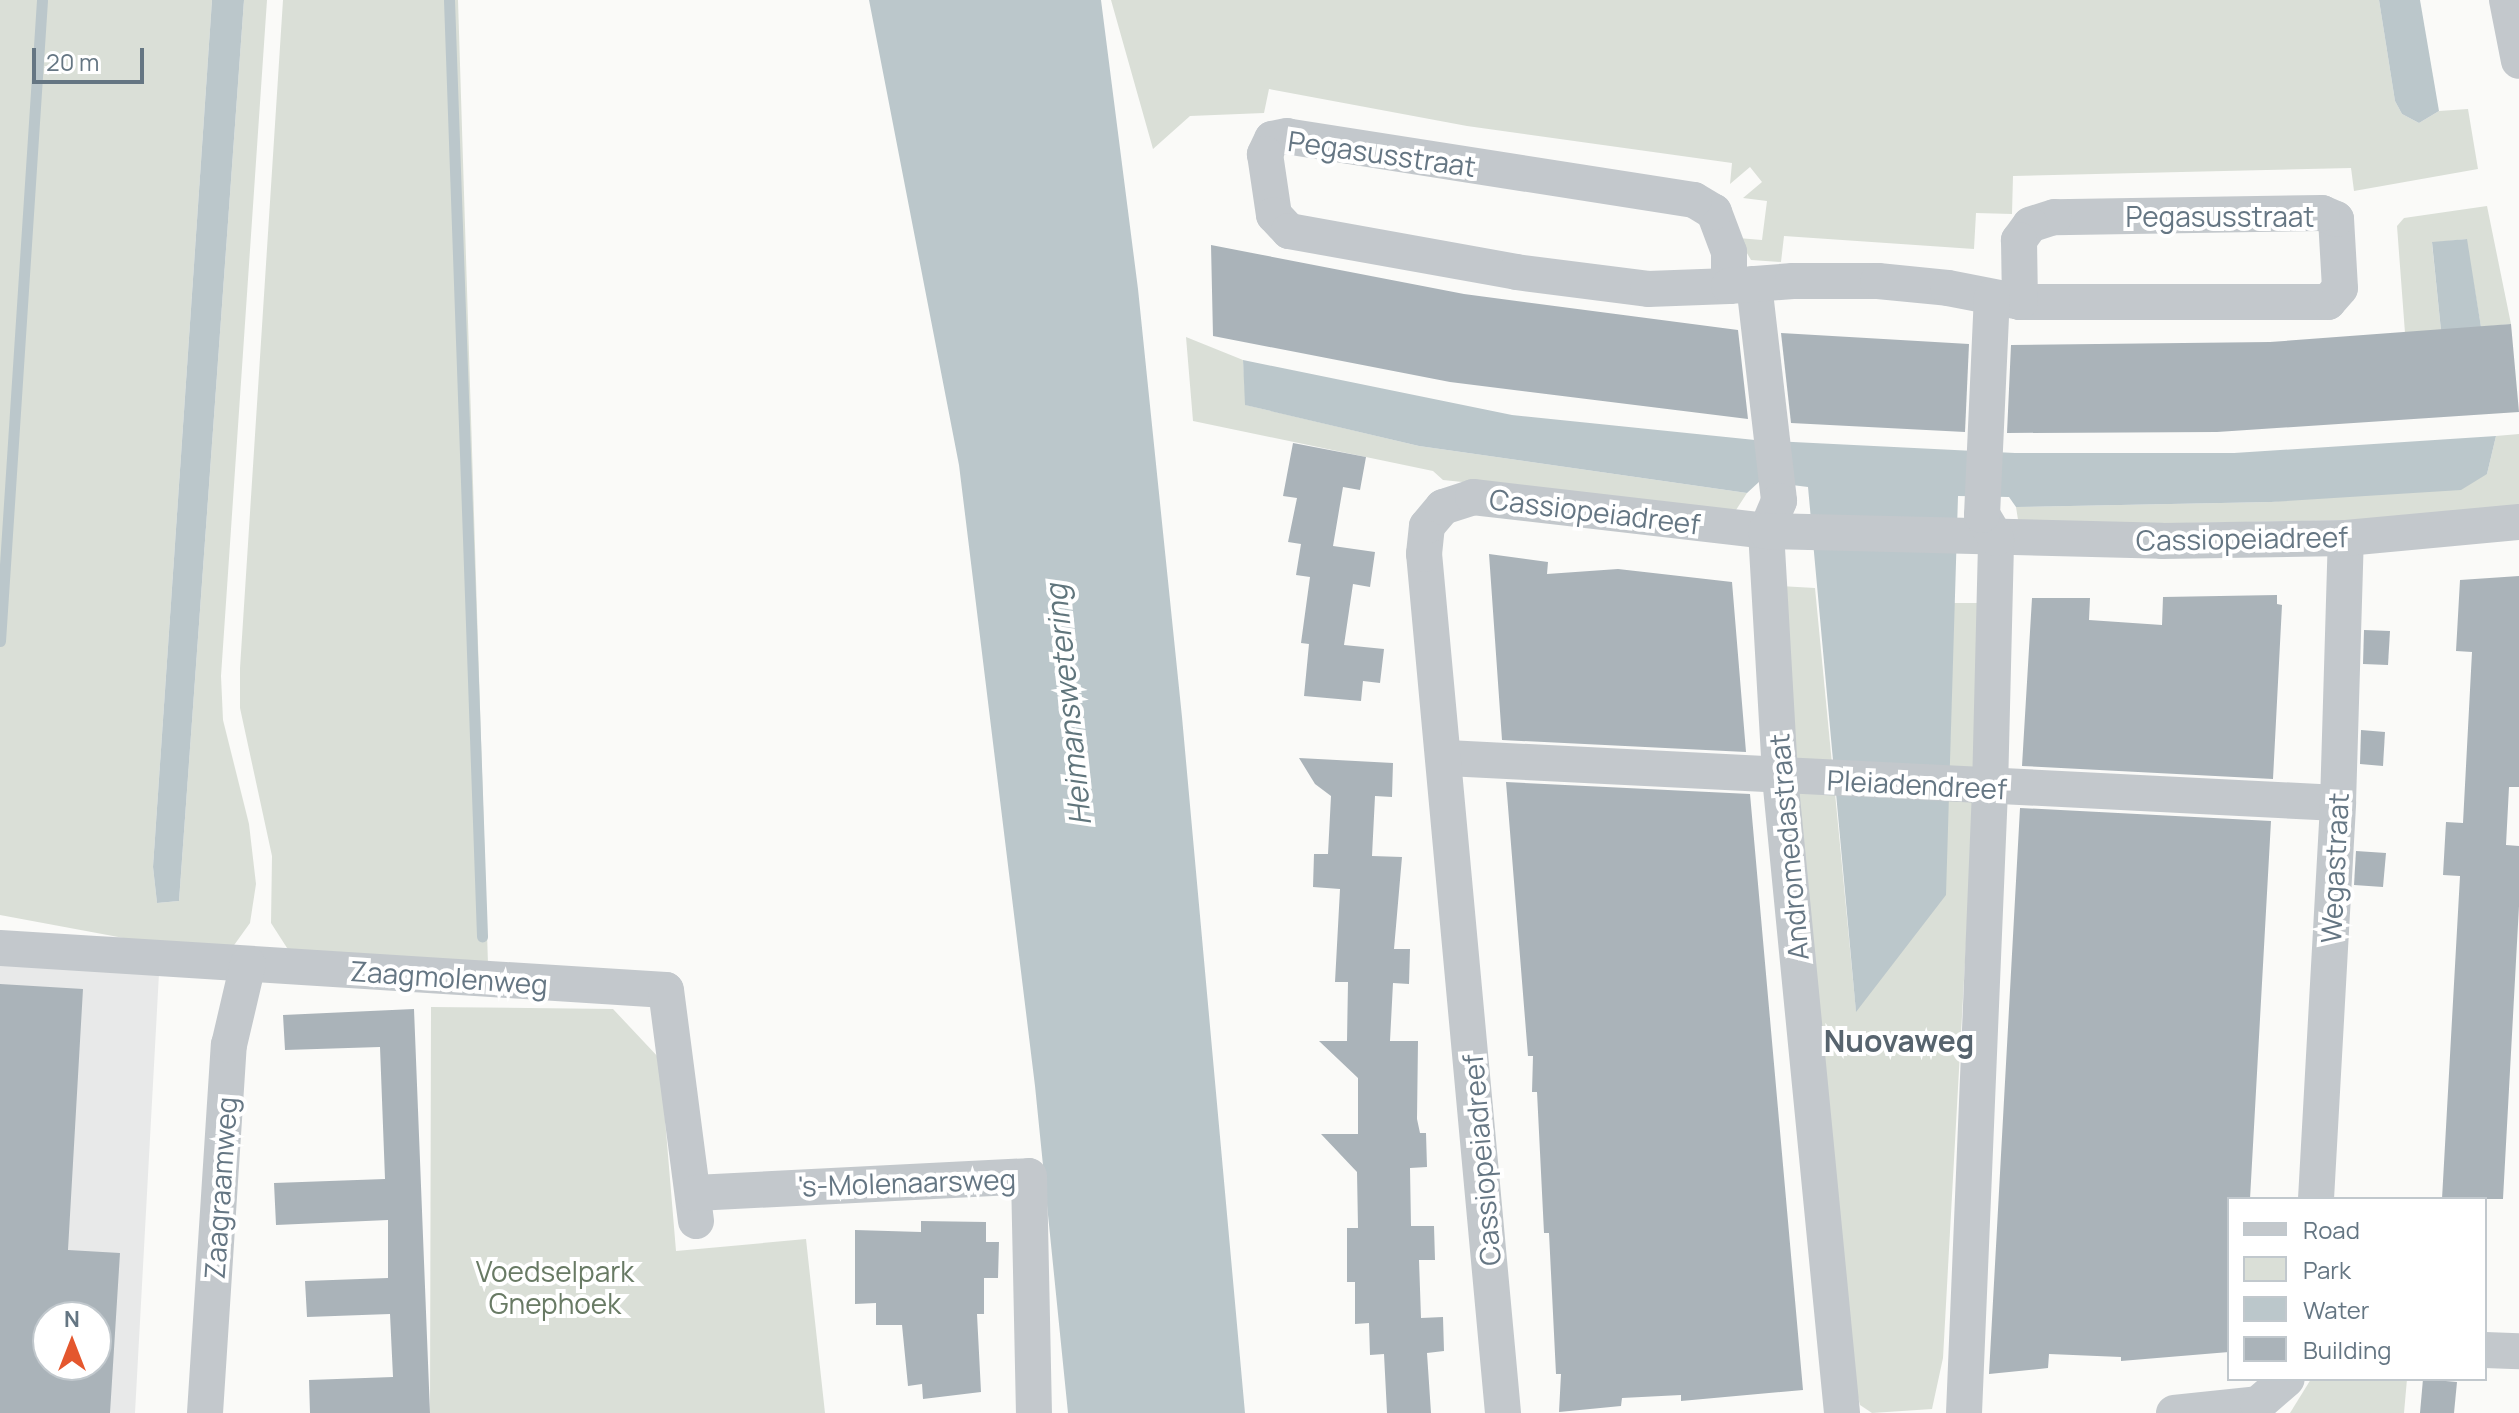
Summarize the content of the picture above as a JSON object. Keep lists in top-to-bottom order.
{
  "streets": {
    "street": [
      "Pegasusstraat",
      "Cassiopeiadreef",
      "Pleiadendreef",
      "Andromedastraat",
      "Wegastraat",
      "Zaagmolenweg",
      "'s-Molenaarsweg",
      "Zaagraamweg"
    ]
  },
  "crossings": [
    ["Pegasusstraat", "Andromedastraat"],
    ["Cassiopeiadreef", "Pleiadendreef"],
    ["Cassiopeiadreef", "Andromedastraat"],
    ["Cassiopeiadreef", "Wegastraat"],
    ["Pleiadendreef", "Andromedastraat"],
    ["Pleiadendreef", "Wegastraat"],
    ["Zaagmolenweg", "'s-Molenaarsweg"],
    ["Zaagmolenweg", "Zaagraamweg"]
  ],
  "districts": ["Nuovaweg"],
  "water": ["Heimanswetering"],
  "parks": ["Voedselpark Gnephoek"],
  "legend": [
    "Road",
    "Park",
    "Water",
    "Building"
  ],
  "scale_bar": "20 m",
  "north": "top"
}
